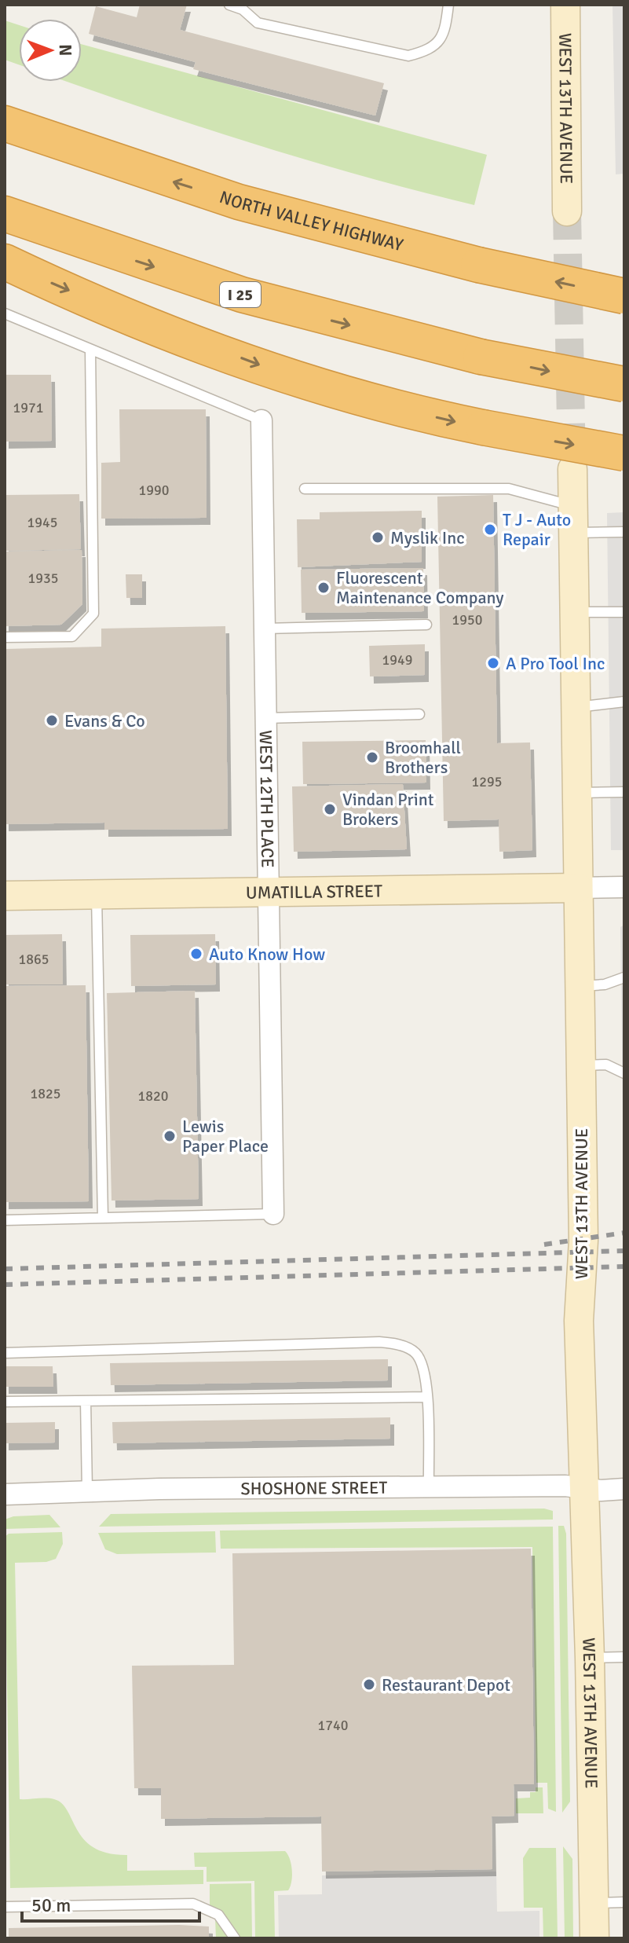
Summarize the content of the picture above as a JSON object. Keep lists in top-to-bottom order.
{
  "streets": {
    "highway": ["NORTH VALLEY HIGHWAY", "I 25"],
    "street": [
      "WEST 13TH AVENUE",
      "WEST 12TH PLACE",
      "UMATILLA STREET",
      "SHOSHONE STREET"
    ]
  },
  "crossings": [
    ["WEST 13TH AVENUE", "UMATILLA STREET"],
    ["WEST 13TH AVENUE", "SHOSHONE STREET"],
    ["WEST 12TH PLACE", "UMATILLA STREET"]
  ],
  "places": [
    "T J - Auto Repair",
    "Myslik Inc",
    "Fluorescent Maintenance Company",
    "A Pro Tool Inc",
    "Evans & Co",
    "Broomhall Brothers",
    "Vindan Print Brokers",
    "Auto Know How",
    "Lewis Paper Place",
    "Restaurant Depot"
  ],
  "house_numbers": [
    "1971",
    "1990",
    "1945",
    "1935",
    "1950",
    "1949",
    "1295",
    "1865",
    "1825",
    "1820",
    "1740"
  ],
  "scale_bar": "50 m",
  "north": "right"
}
